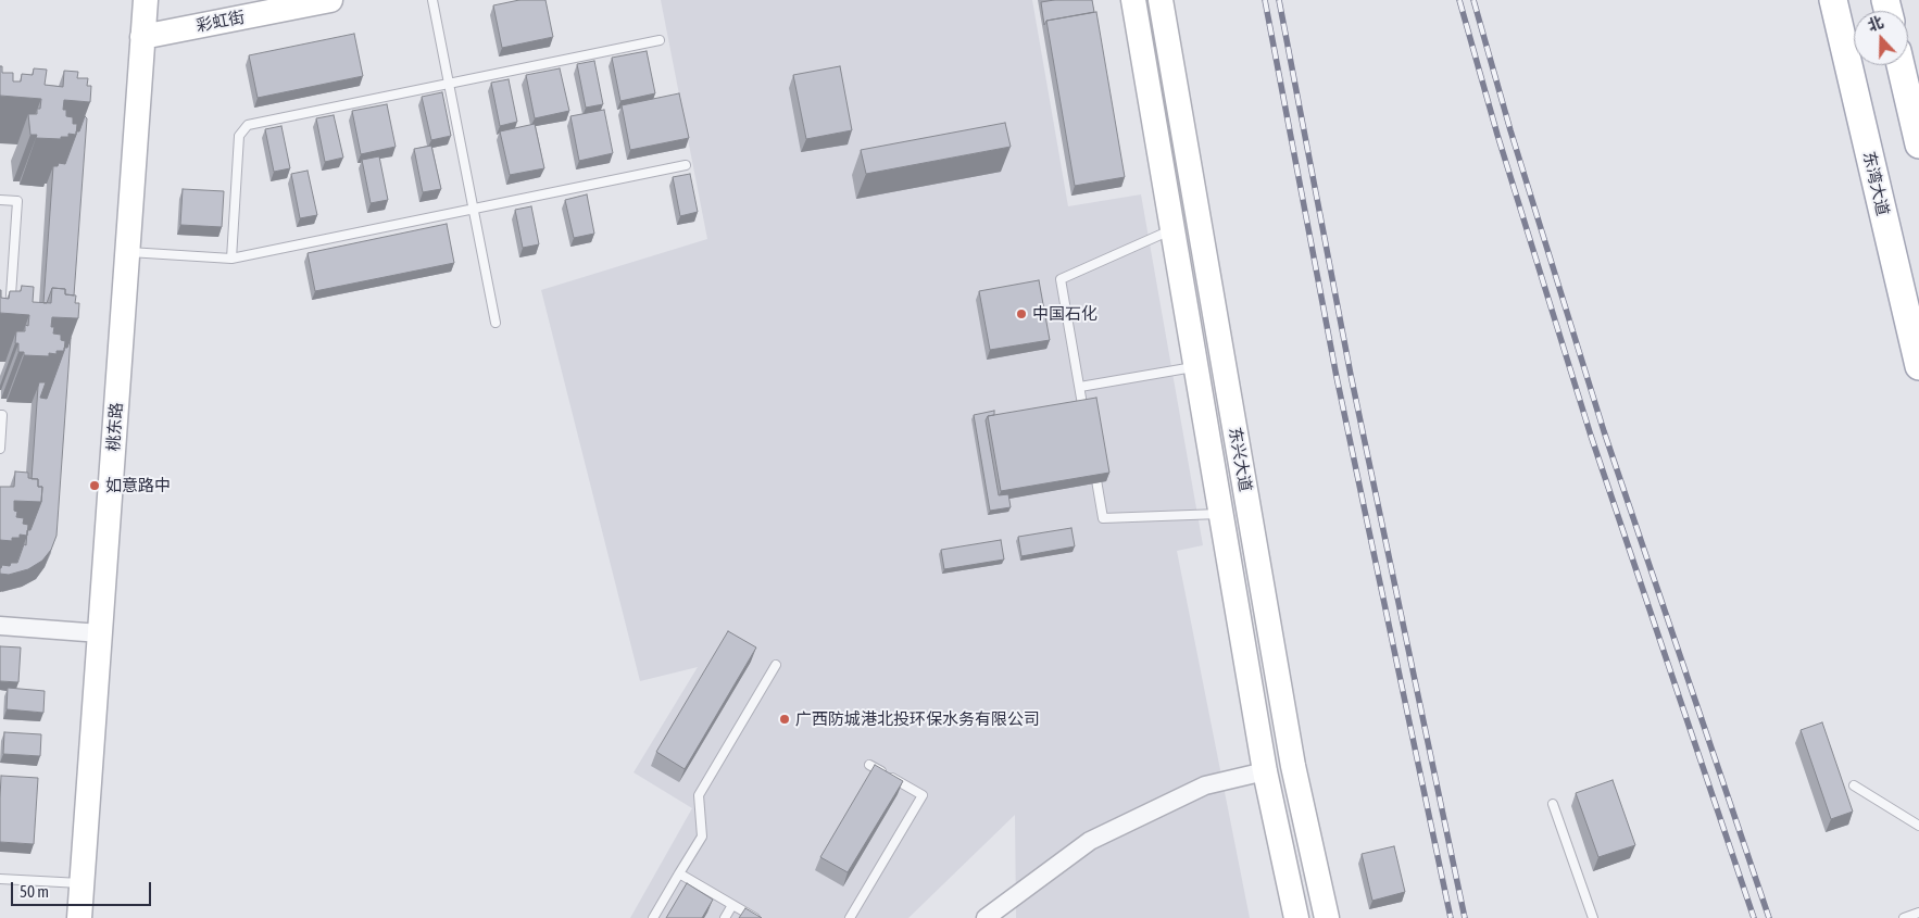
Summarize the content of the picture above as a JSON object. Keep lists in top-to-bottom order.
{
  "streets": {
    "main road": [
      "彩虹街",
      "东湾大道",
      "桃东路",
      "东兴大道"
    ]
  },
  "crossings": [
    ["彩虹街", "桃东路"]
  ],
  "places": ["中国石化", "如意路中", "广西防城港北投环保水务有限公司"],
  "scale_bar": "50 m",
  "north": "top"
}
